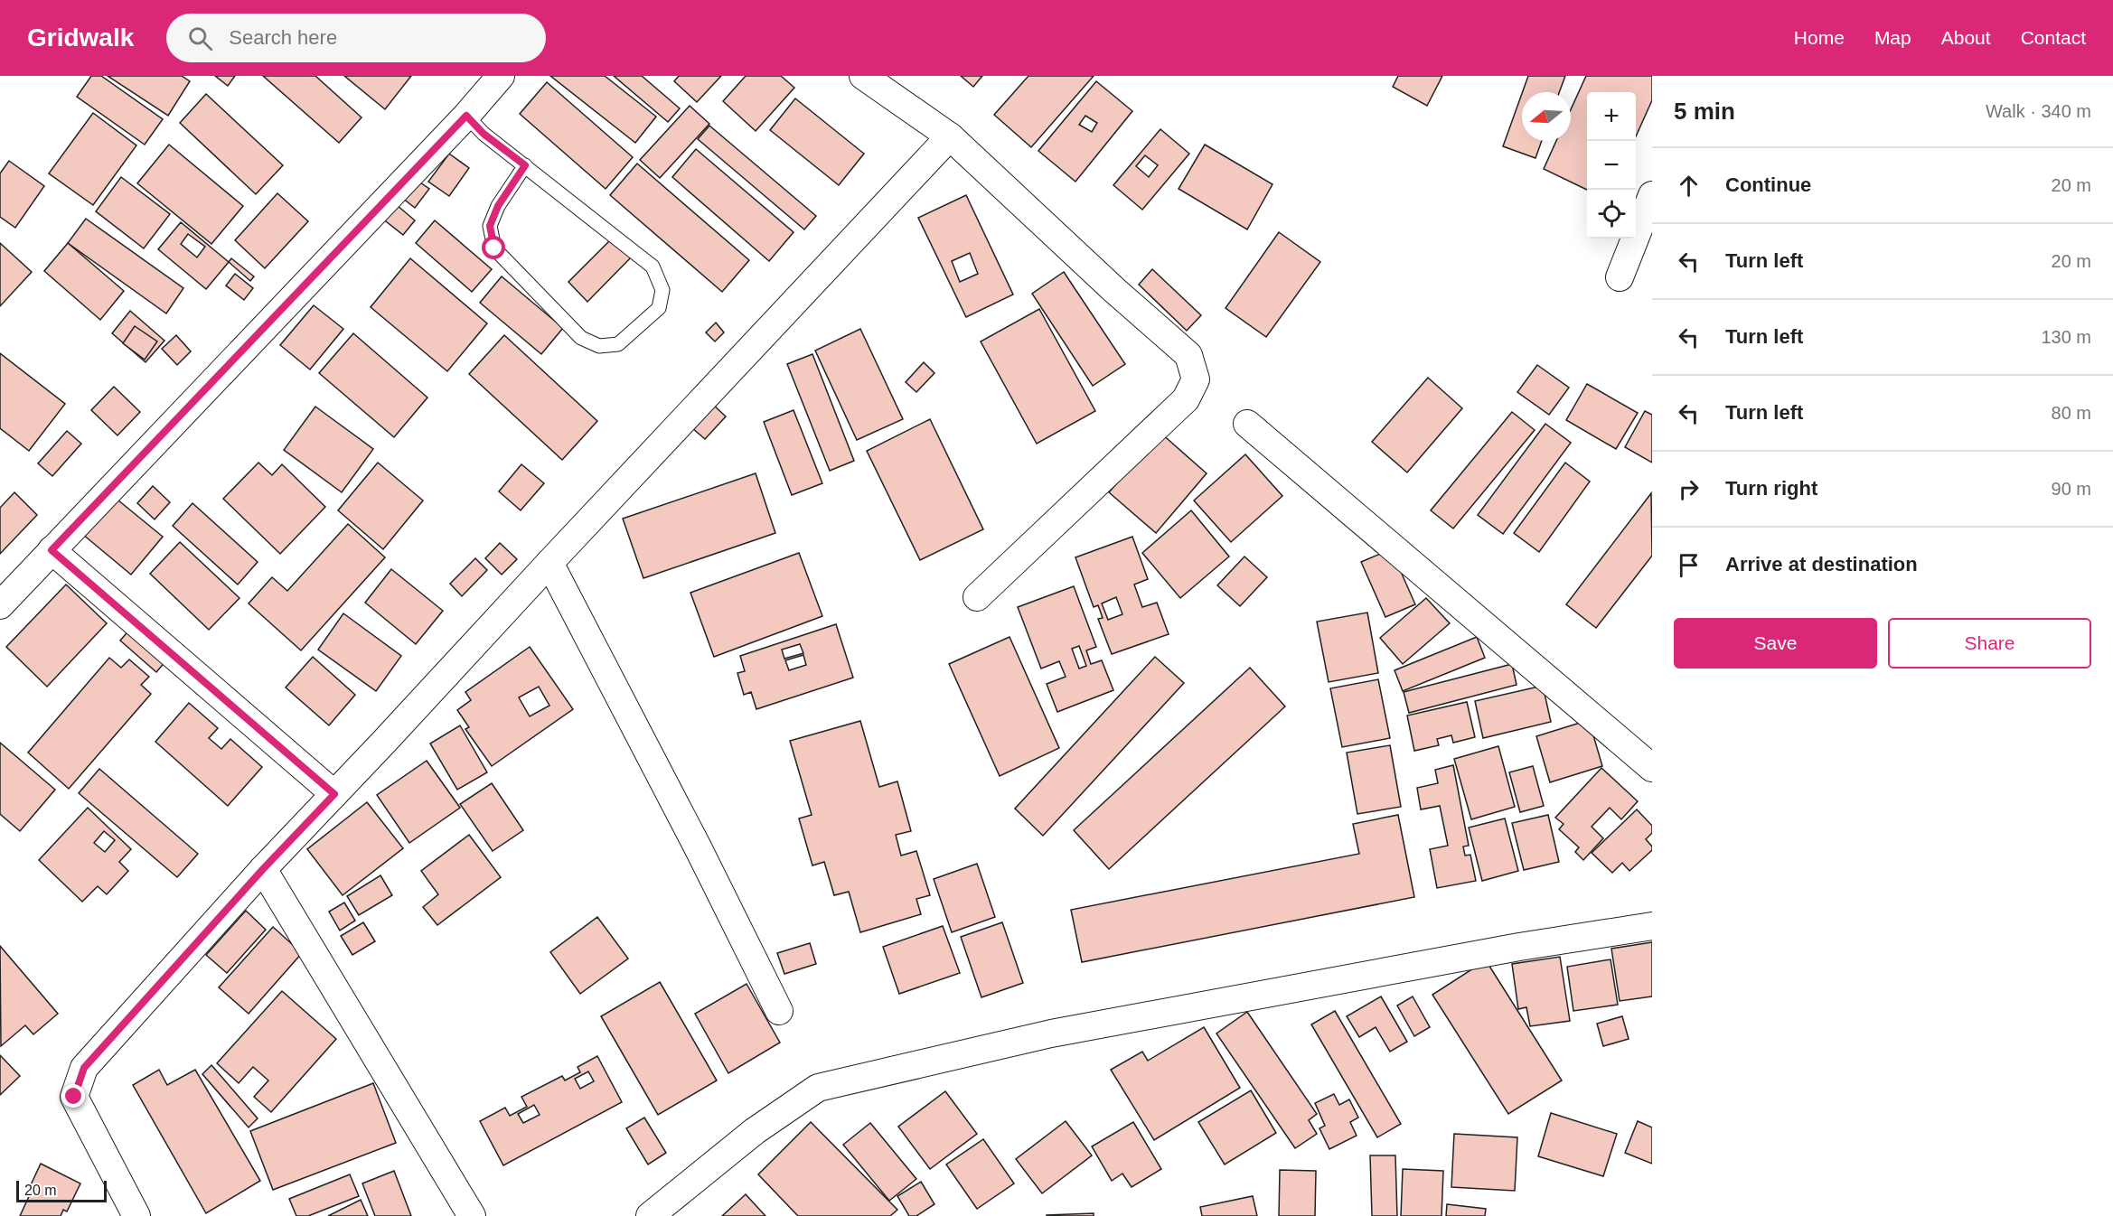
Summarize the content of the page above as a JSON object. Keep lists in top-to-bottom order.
{
  "scale_bar": "20 m",
  "north": "left",
  "page": {
    "header": "Gridwalk",
    "search": "Search here",
    "nav": [
      "Home",
      "Map",
      "About",
      "Contact"
    ],
    "heading": ["5 min", "Walk · 340 m"],
    "map_buttons": ["+", "−"],
    "list": [
      ["Continue", "20 m"],
      ["Turn left", "20 m"],
      ["Turn left", "130 m"],
      ["Turn left", "80 m"],
      ["Turn right", "90 m"],
      "Arrive at destination"
    ],
    "buttons": ["Save", "Share"],
    "scale": "20 m"
  }
}
